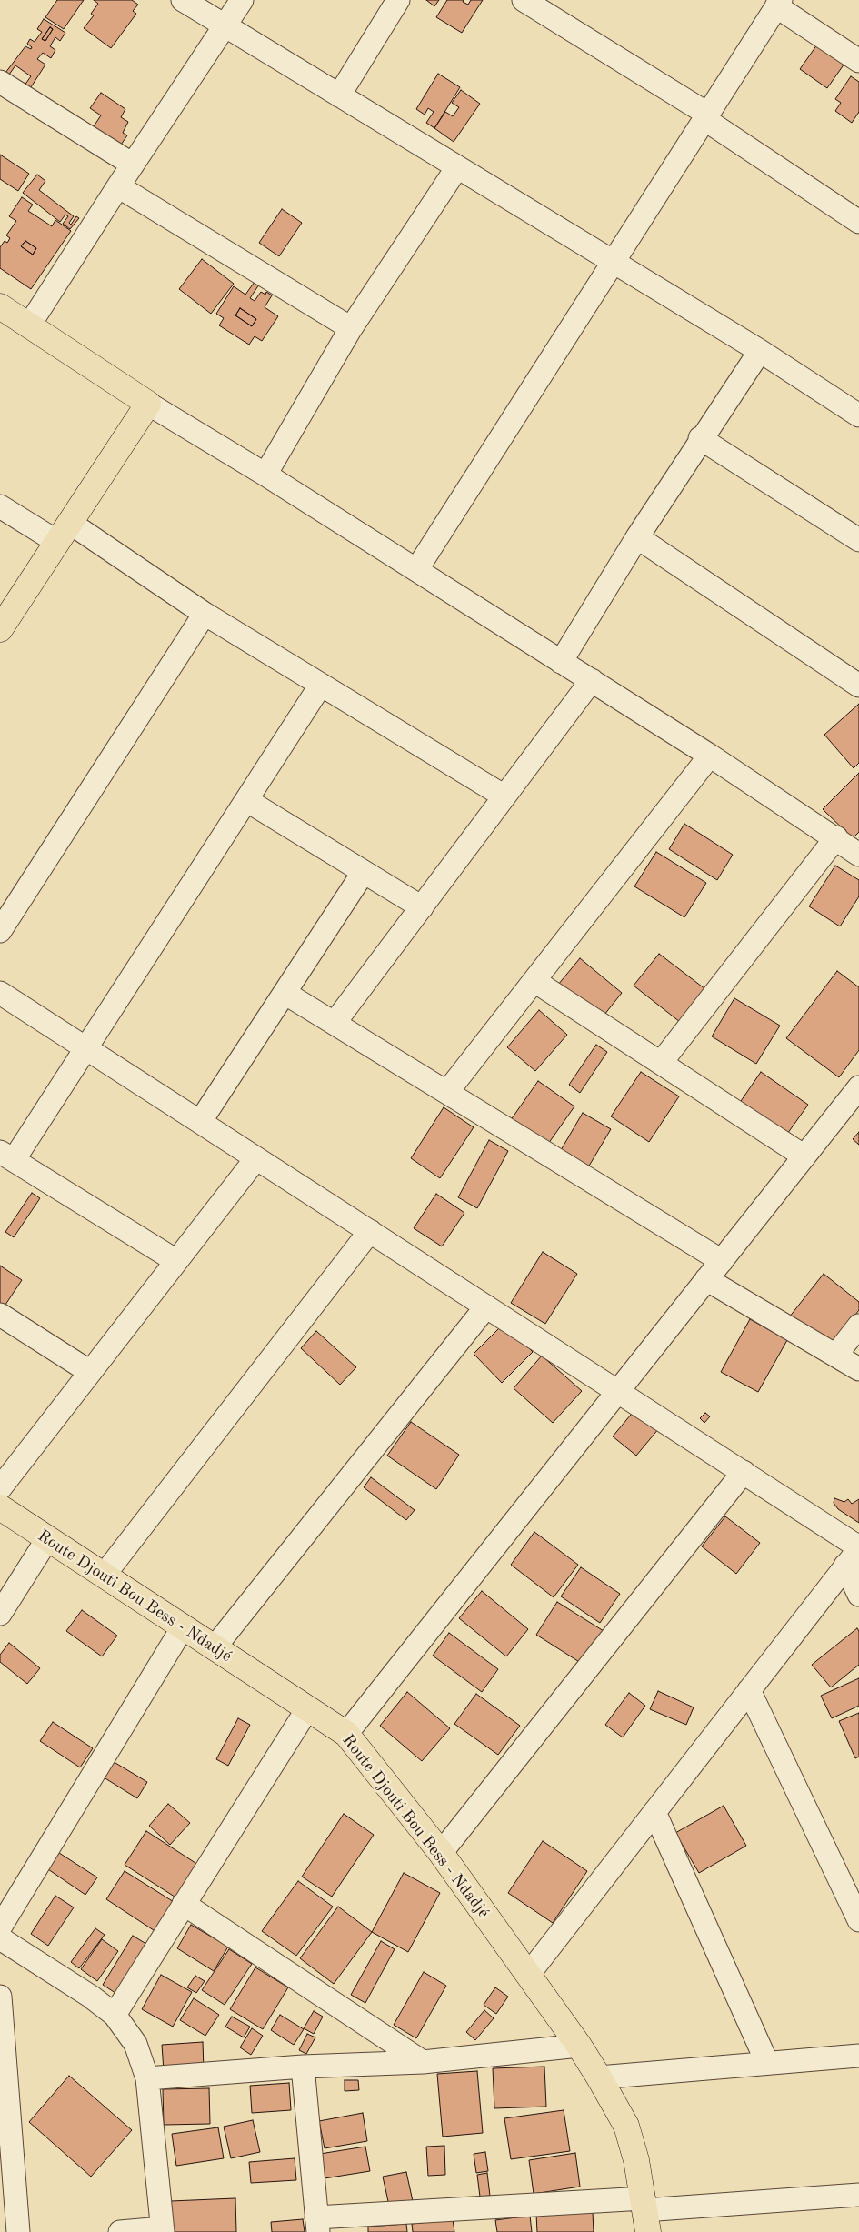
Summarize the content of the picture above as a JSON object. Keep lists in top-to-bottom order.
{
  "streets": {
    "main road": ["Route Djouti Bou Bess - Ndadjé"]
  }
}
